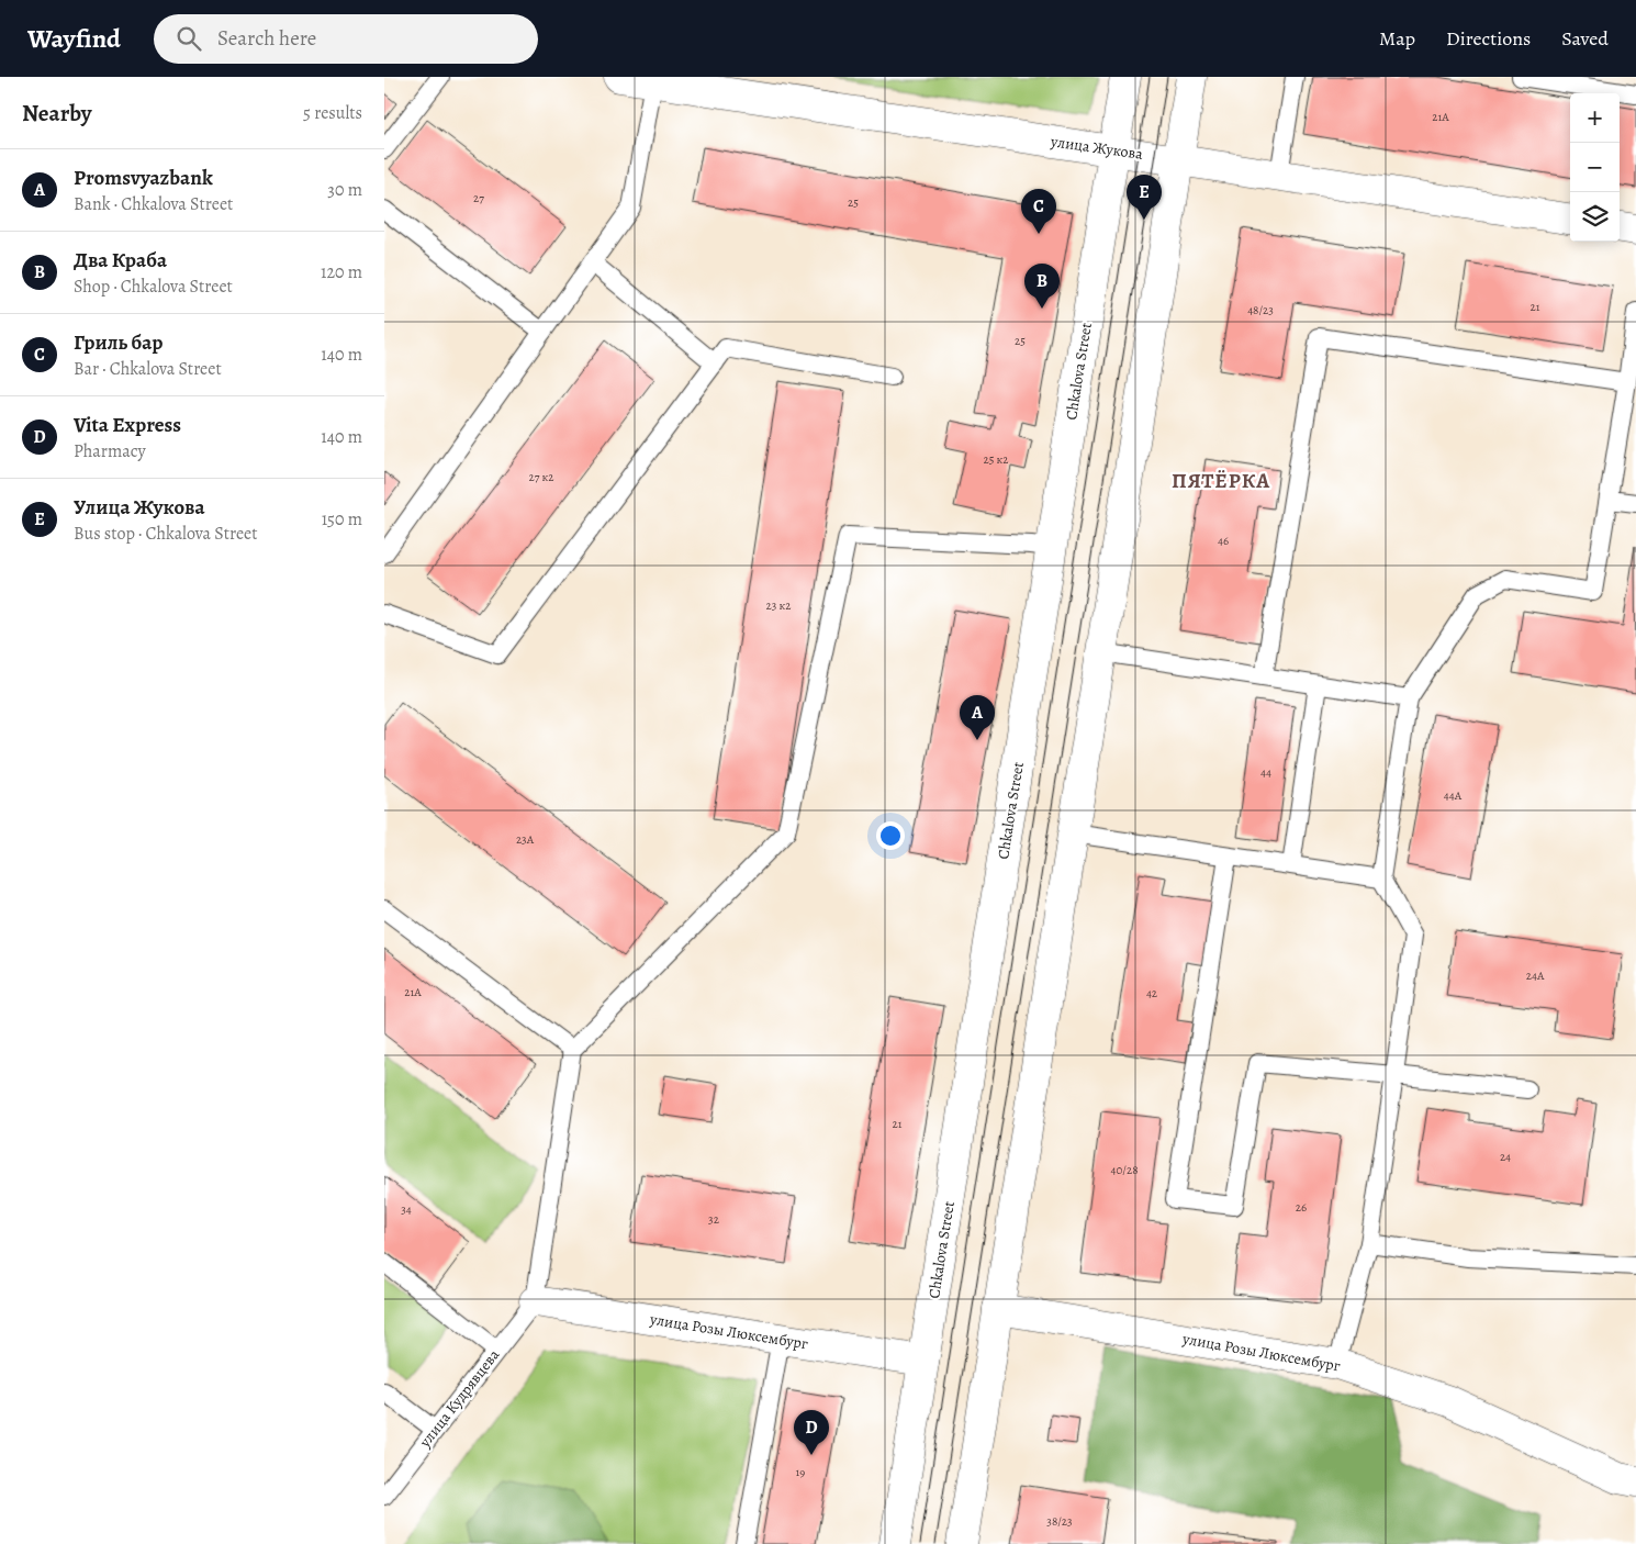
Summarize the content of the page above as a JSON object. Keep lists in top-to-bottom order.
{
  "streets": {
    "main road": ["улица Жукова", "Chkalova Street", "улица Розы Люксембург"],
    "lane": ["улица Кудрявцева"]
  },
  "crossings": [
    ["улица Жукова", "Chkalova Street"],
    ["Chkalova Street", "улица Розы Люксембург"],
    ["улица Розы Люксембург", "улица Кудрявцева"]
  ],
  "districts": ["ПЯТЁРКА"],
  "house_numbers": [
    "21А",
    "27",
    "25",
    "21",
    "48/23",
    "25",
    "25 к2",
    "27 к2",
    "46",
    "23 к2",
    "44",
    "44А",
    "23А",
    "24А",
    "21А",
    "42",
    "21",
    "24",
    "40/28",
    "26",
    "34",
    "32",
    "19",
    "38/23"
  ],
  "page": {
    "header": "Wayfind",
    "search": "Search here",
    "nav": ["Map", "Directions", "Saved"],
    "heading": ["Nearby", "5 results"],
    "map_buttons": ["+", "−"],
    "list": [
      {
        "mark": "A",
        "name": "Promsvyazbank",
        "note": "Bank · Chkalova Street",
        "value": "30 m"
      },
      {
        "mark": "B",
        "name": "Два Краба",
        "note": "Shop · Chkalova Street",
        "value": "120 m"
      },
      {
        "mark": "C",
        "name": "Гриль бар",
        "note": "Bar · Chkalova Street",
        "value": "140 m"
      },
      {
        "mark": "D",
        "name": "Vita Express",
        "note": "Pharmacy",
        "value": "140 m"
      },
      {
        "mark": "E",
        "name": "Улица Жукова",
        "note": "Bus stop · Chkalova Street",
        "value": "150 m"
      }
    ],
    "pins": [
      "E",
      "C",
      "B",
      "A",
      "D"
    ]
  }
}
